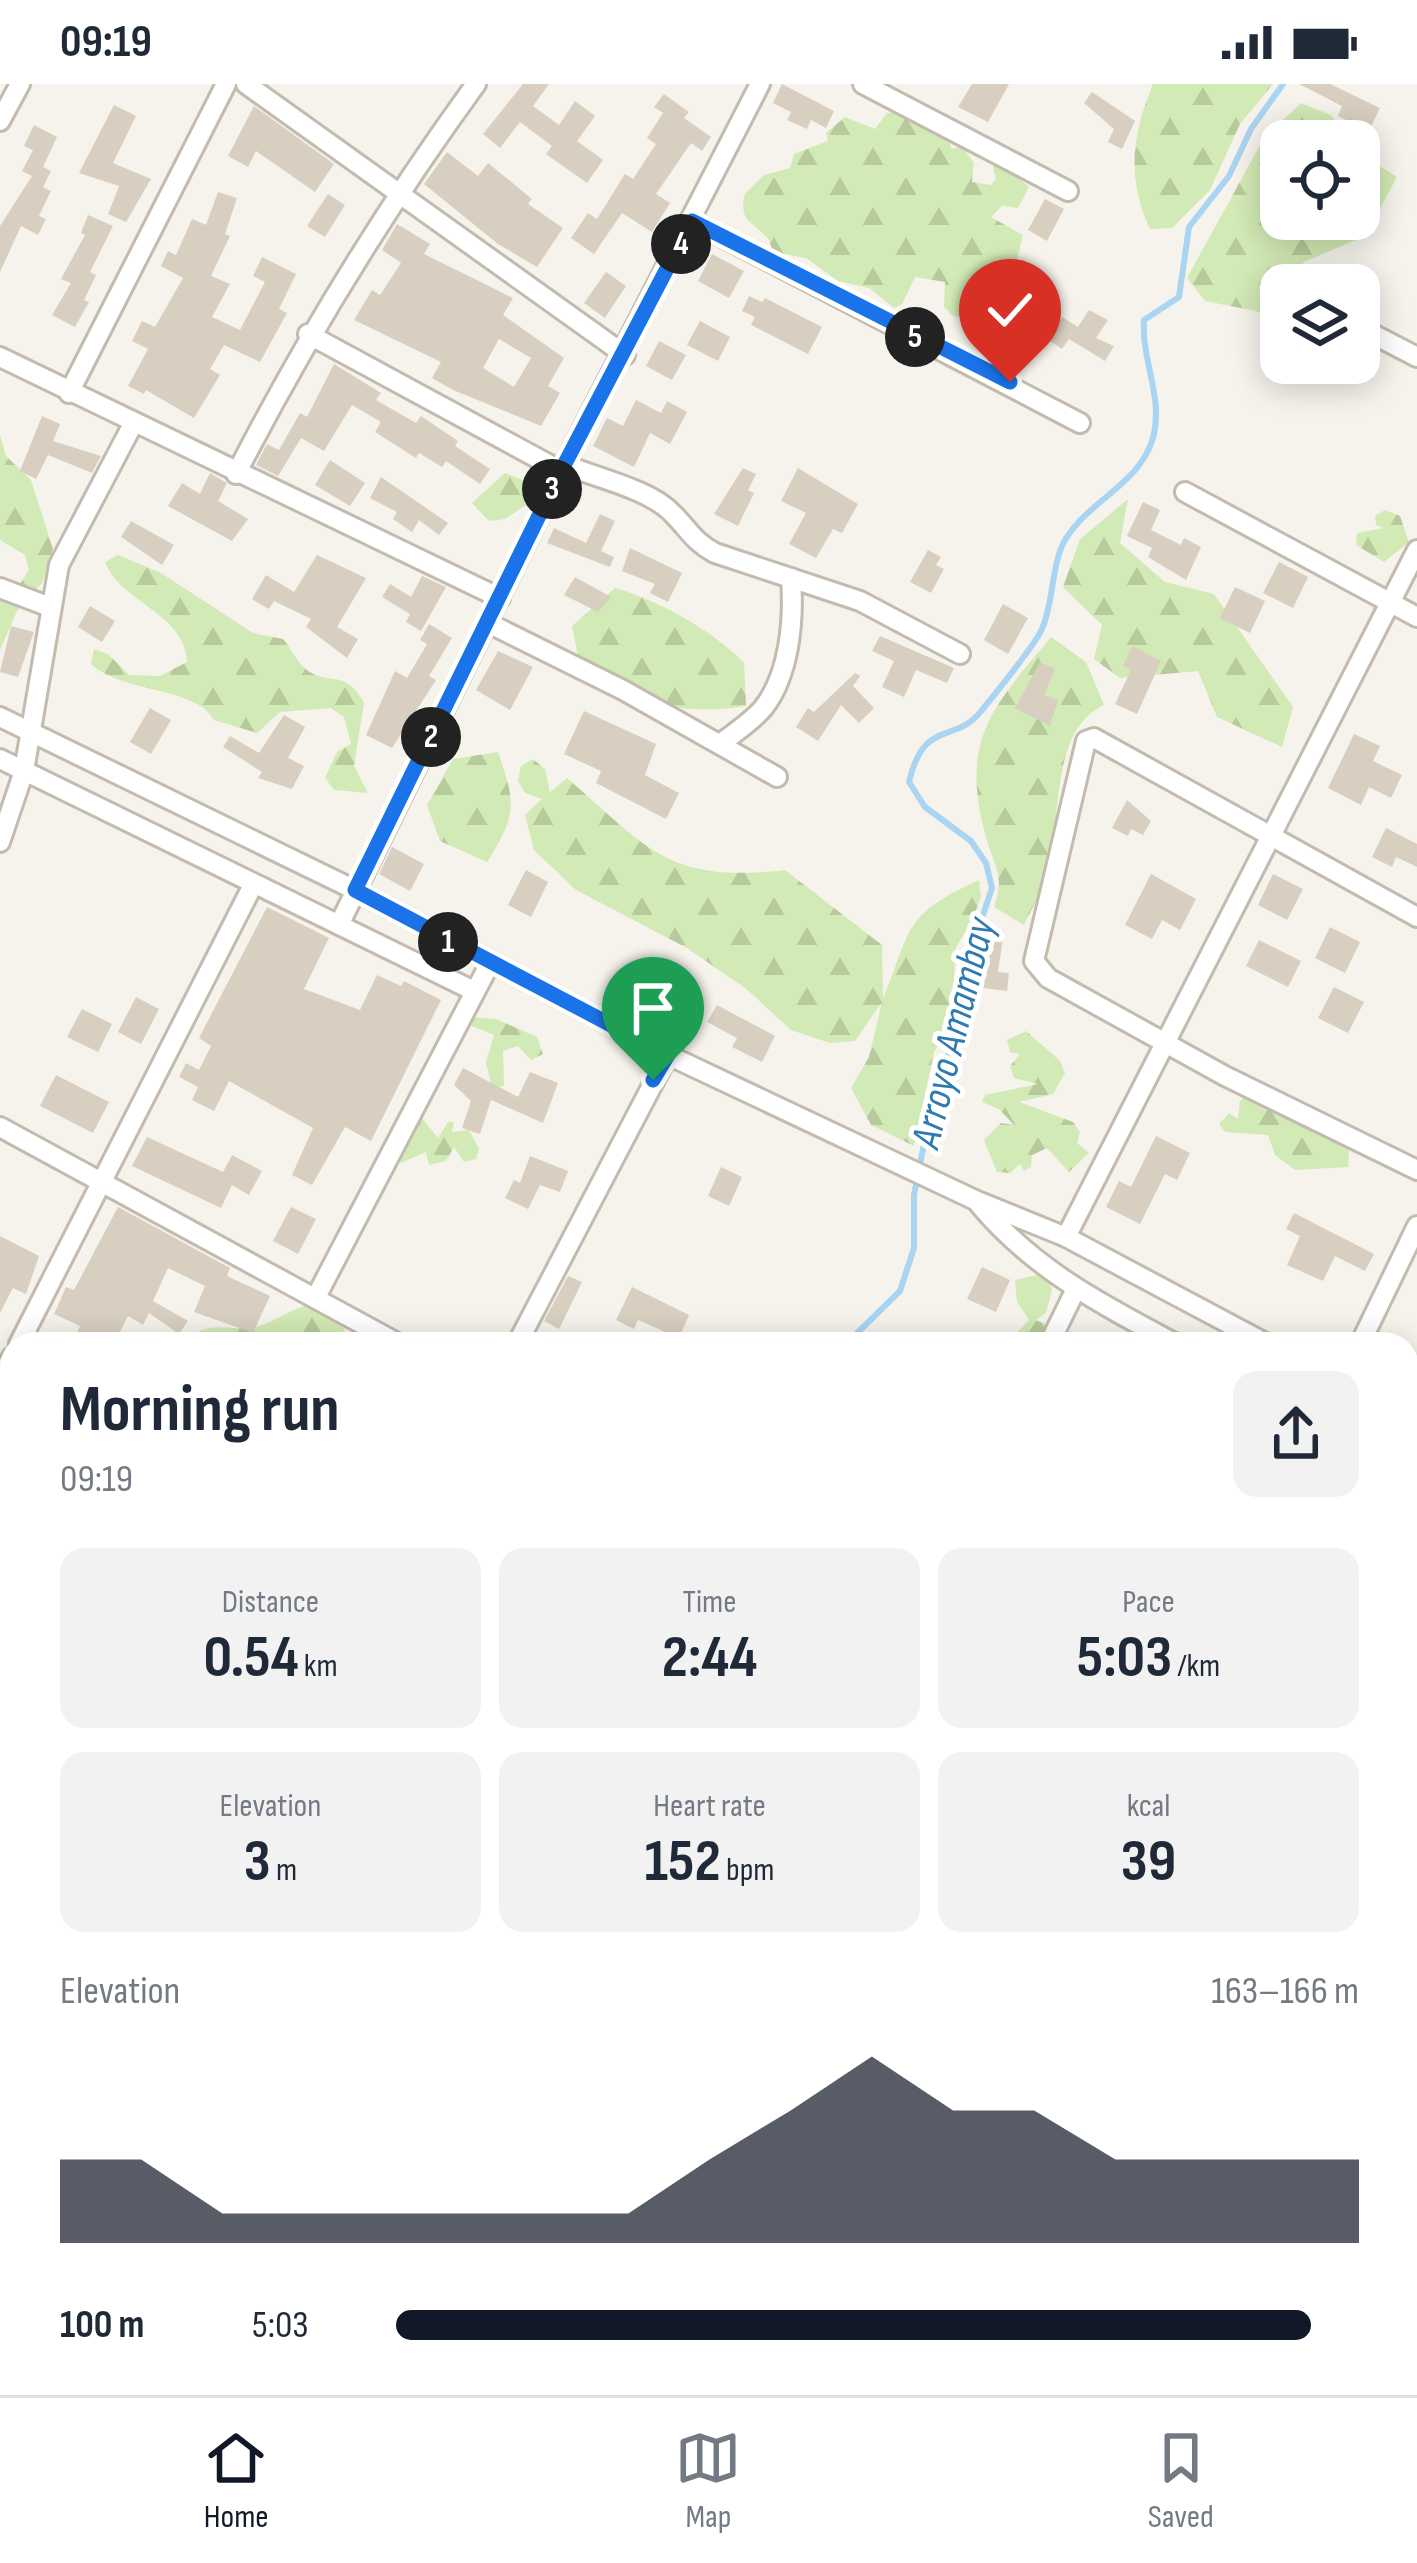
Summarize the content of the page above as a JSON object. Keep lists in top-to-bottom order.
{
  "water": ["Arroyo Amambay"],
  "page": {
    "status": "09:19",
    "pins": [
      "4",
      "5",
      "3",
      "2",
      "1"
    ],
    "heading": ["Morning run", "09:19"],
    "stats": [
      ["Distance", "0.54 km"],
      ["Time", "2:44"],
      ["Pace", "5:03 /km"],
      ["Elevation", "3 m"],
      ["Heart rate", "152 bpm"],
      ["kcal", "39"]
    ],
    "chart": ["Elevation", "163–166 m"],
    "list": [
      {
        "name": "100 m",
        "note": "5:03"
      }
    ],
    "tabs": ["Home", "Map", "Saved"]
  }
}
